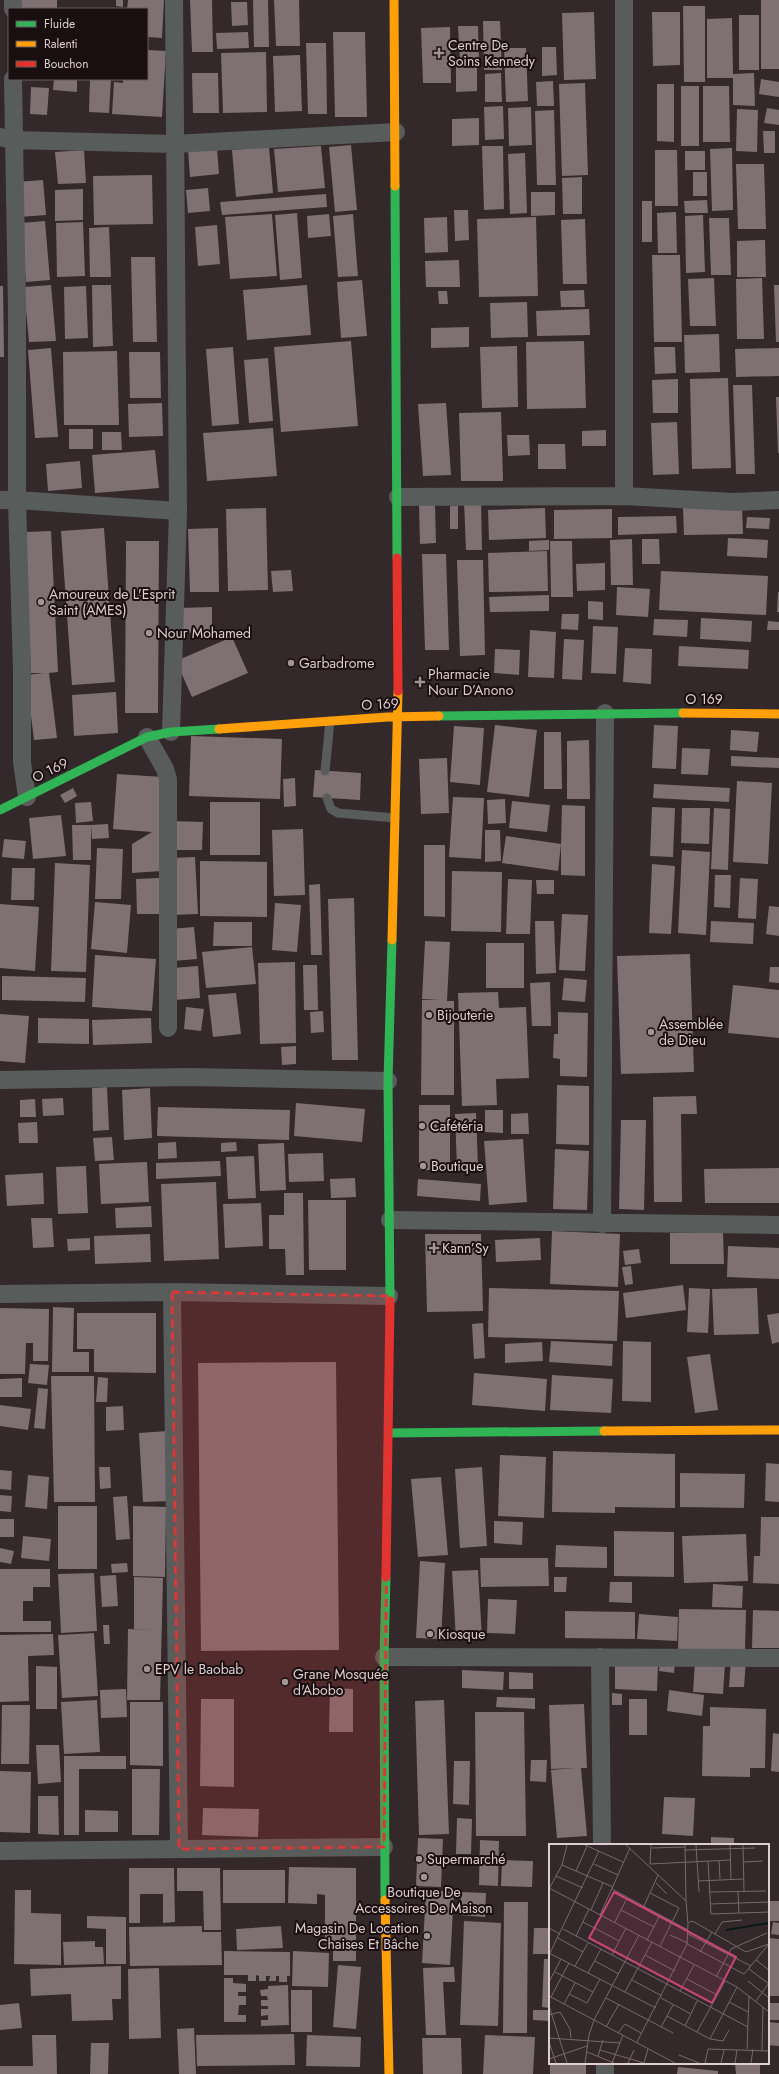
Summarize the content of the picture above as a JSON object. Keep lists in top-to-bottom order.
{
  "streets": {
    "street": ["O 169"]
  },
  "places": {
    "health": ["Centre De Soins Kennedy", "Pharmacie Nour D’Anono", "Kann’Sy"],
    "other": [
      "Amoureux de L'Esprit Saint (AMES)",
      "Nour Mohamed",
      "Garbadrome",
      "Bijouterie",
      "Assemblée de Dieu",
      "Cafétéria",
      "Boutique",
      "Kiosque",
      "EPV le Baobab",
      "Grane Mosquée d'Abobo",
      "Supermarché",
      "Boutique De Accessoires De Maison",
      "Magasin De Location Chaises Et Bâche"
    ]
  },
  "legend": ["Fluide", "Ralenti", "Bouchon"]
}
